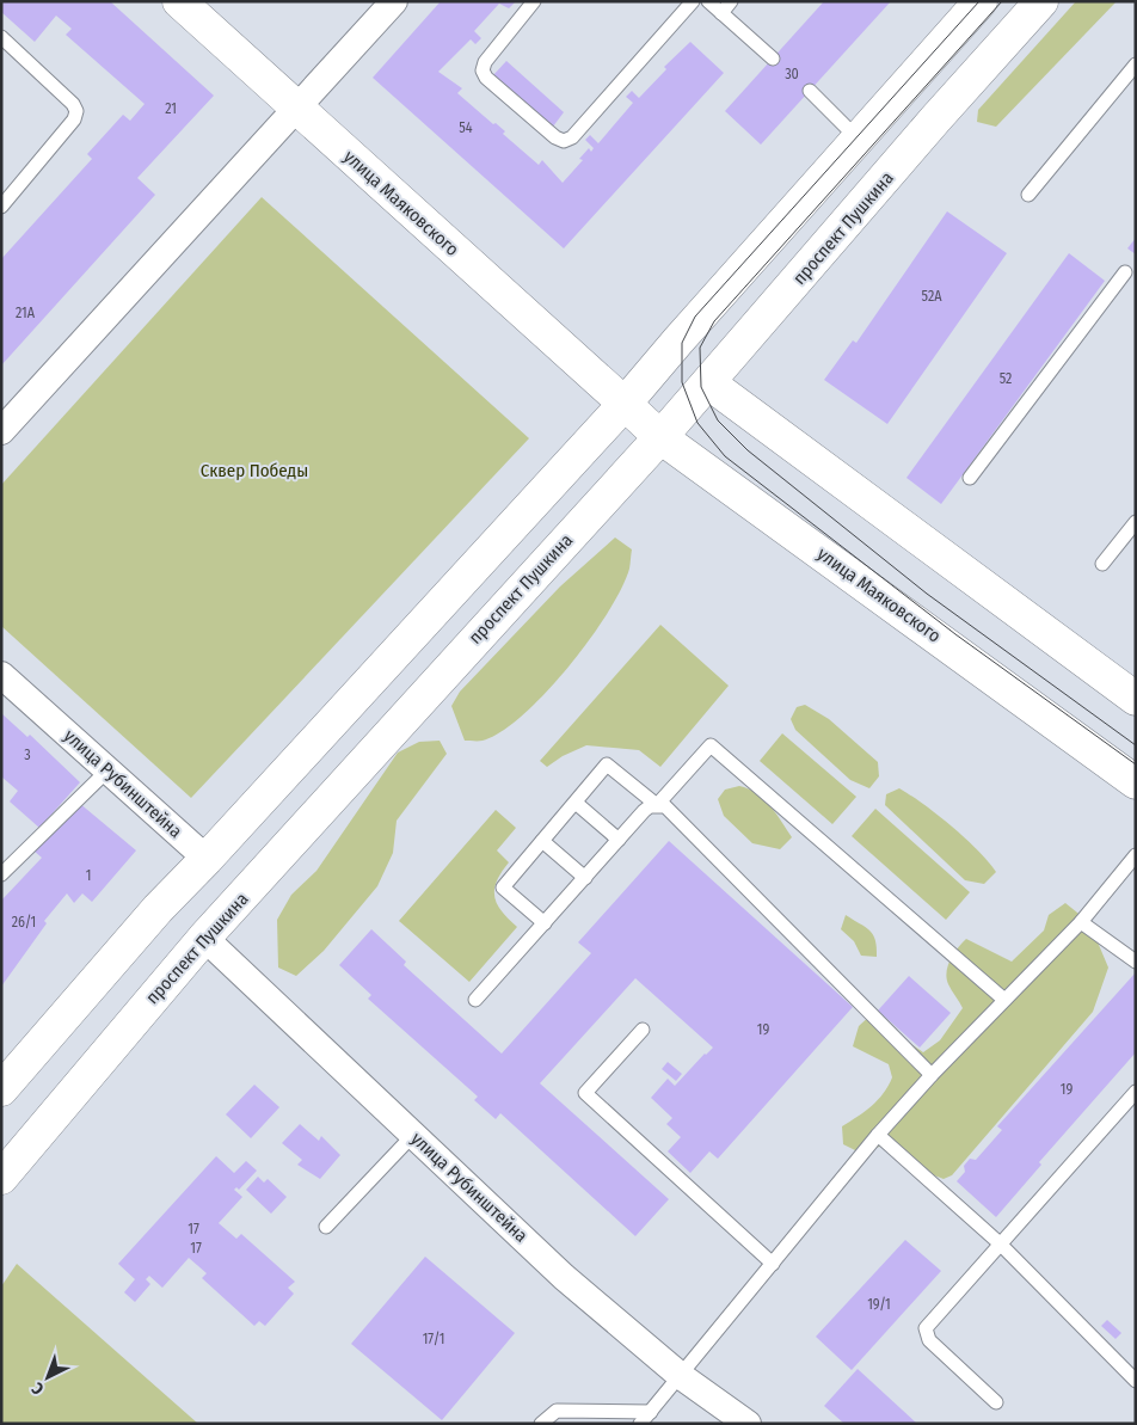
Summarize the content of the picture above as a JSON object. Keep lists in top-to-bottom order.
{
  "streets": {
    "main road": ["улица Маяковского", "проспект Пушкина", "улица Рубинштейна"]
  },
  "crossings": [
    ["улица Маяковского", "проспект Пушкина"],
    ["проспект Пушкина", "улица Рубинштейна"]
  ],
  "parks": ["Сквер Победы"],
  "house_numbers": [
    "30",
    "21",
    "54",
    "52А",
    "21А",
    "52",
    "3",
    "1",
    "26/1",
    "19",
    "19",
    "17",
    "17",
    "19/1",
    "17/1"
  ],
  "north": "bottom left"
}
